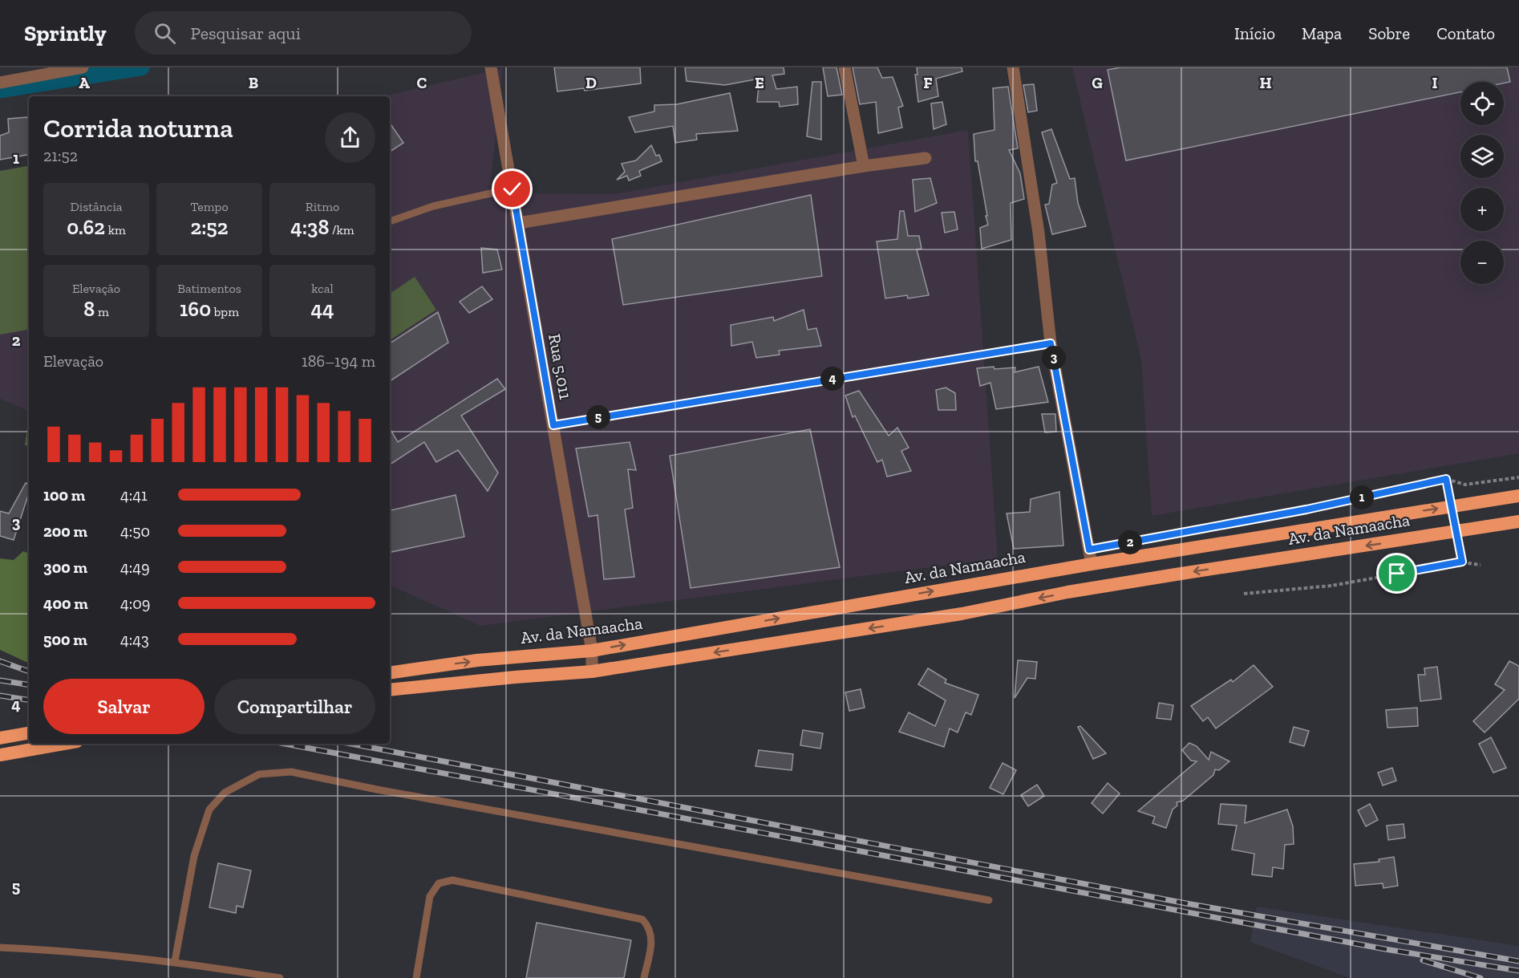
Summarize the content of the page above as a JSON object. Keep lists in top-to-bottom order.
{
  "streets": {
    "highway": ["Av. da Namaacha"],
    "street": ["Rua 5.011"]
  },
  "crossings": [
    ["Rua 5.011", "Av. da Namaacha"]
  ],
  "page": {
    "header": "Sprintly",
    "search": "Pesquisar aqui",
    "nav": [
      "Início",
      "Mapa",
      "Sobre",
      "Contato"
    ],
    "map_buttons": ["+", "−"],
    "heading": ["Corrida noturna", "21:52"],
    "stats": [
      ["Distância", "0.62 km"],
      ["Tempo", "2:52"],
      ["Ritmo", "4:38 /km"],
      ["Elevação", "8 m"],
      ["Batimentos", "160 bpm"],
      ["kcal", "44"]
    ],
    "chart": ["Elevação", "186–194 m"],
    "pins": [
      "3",
      "4",
      "5",
      "1",
      "2"
    ],
    "list": [
      {
        "name": "100 m",
        "note": "4:41"
      },
      {
        "name": "200 m",
        "note": "4:50"
      },
      {
        "name": "300 m",
        "note": "4:49"
      },
      {
        "name": "400 m",
        "note": "4:09"
      },
      {
        "name": "500 m",
        "note": "4:43"
      }
    ],
    "buttons": ["Salvar", "Compartilhar"]
  },
  "grid": {
    "columns": [
      "A",
      "B",
      "C",
      "D",
      "E",
      "F",
      "G",
      "H",
      "I"
    ],
    "rows": [
      "1",
      "2",
      "3",
      "4",
      "5"
    ]
  }
}
